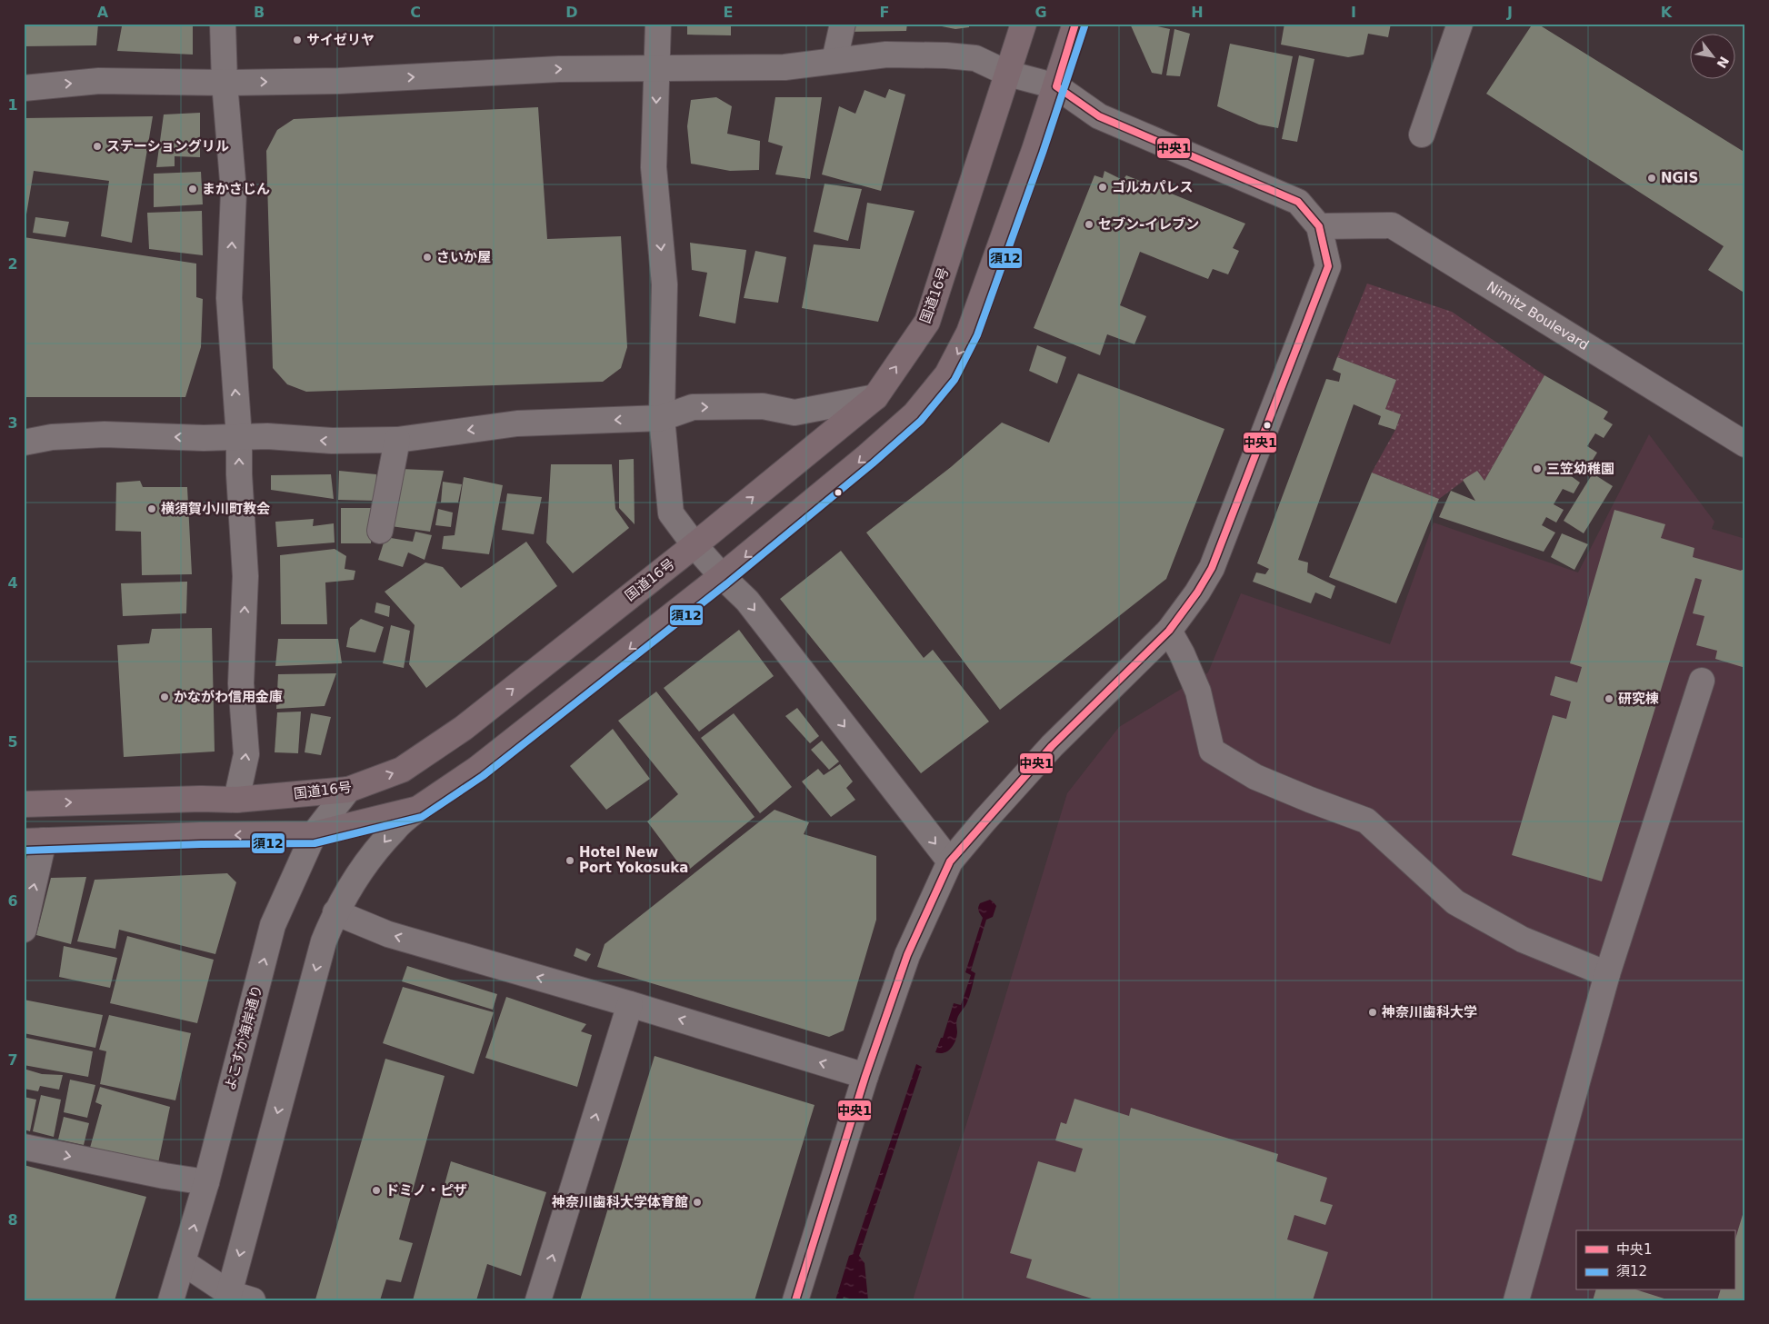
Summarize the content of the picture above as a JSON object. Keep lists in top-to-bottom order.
{
  "streets": {
    "highway": ["国道16号"],
    "street": ["Nimitz Boulevard", "よこすか海岸通り"]
  },
  "crossings": [
    ["国道16号", "よこすか海岸通り"]
  ],
  "places": [
    "サイゼリヤ",
    "ステーショングリル",
    "NGIS",
    "ゴルカパレス",
    "まかさじん",
    "セブン-イレブン",
    "さいか屋",
    "三笠幼稚園",
    "横須賀小川町教会",
    "かながわ信用金庫",
    "研究棟",
    "Hotel New Port Yokosuka",
    "神奈川歯科大学",
    "ドミノ・ピザ",
    "神奈川歯科大学体育館"
  ],
  "lines": ["transit line 中央1", "transit line 須12"],
  "legend": ["中央1", "須12"],
  "north": "bottom right",
  "grid": {
    "columns": [
      "A",
      "B",
      "C",
      "D",
      "E",
      "F",
      "G",
      "H",
      "I",
      "J",
      "K"
    ],
    "rows": [
      "1",
      "2",
      "3",
      "4",
      "5",
      "6",
      "7",
      "8"
    ]
  }
}
